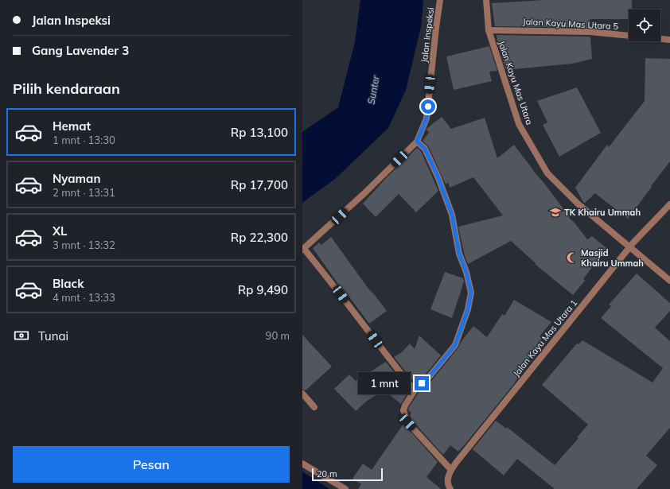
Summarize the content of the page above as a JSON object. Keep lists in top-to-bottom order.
{
  "streets": {
    "street": [
      "Jalan Kayu Mas Utara 5",
      "Jalan Inspeksi",
      "Jalan Kayu Mas Utara",
      "Jalan Kayu Mas Utara 1"
    ]
  },
  "crossings": [
    ["Jalan Kayu Mas Utara 5", "Jalan Kayu Mas Utara"],
    ["Jalan Kayu Mas Utara", "Jalan Kayu Mas Utara 1"]
  ],
  "water": ["Sunter"],
  "places": {
    "school or university": ["TK Khairu Ummah"],
    "mosque": ["Masjid Khairu Ummah"]
  },
  "scale_bar": "20 m",
  "page": {
    "banner": ["Jalan Inspeksi", "Gang Lavender 3"],
    "heading": "Pilih kendaraan",
    "list": [
      {
        "name": "Hemat",
        "note": "1 mnt · 13:30",
        "value": "Rp 13,100"
      },
      {
        "name": "Nyaman",
        "note": "2 mnt · 13:31",
        "value": "Rp 17,700"
      },
      {
        "name": "XL",
        "note": "3 mnt · 13:32",
        "value": "Rp 22,300"
      },
      {
        "name": "Black",
        "note": "4 mnt · 13:33",
        "value": "Rp 9,490"
      }
    ],
    "pay": ["Tunai", "90 m"],
    "bubble": "1 mnt",
    "buttons": "Pesan",
    "scale": "20 m"
  }
}
